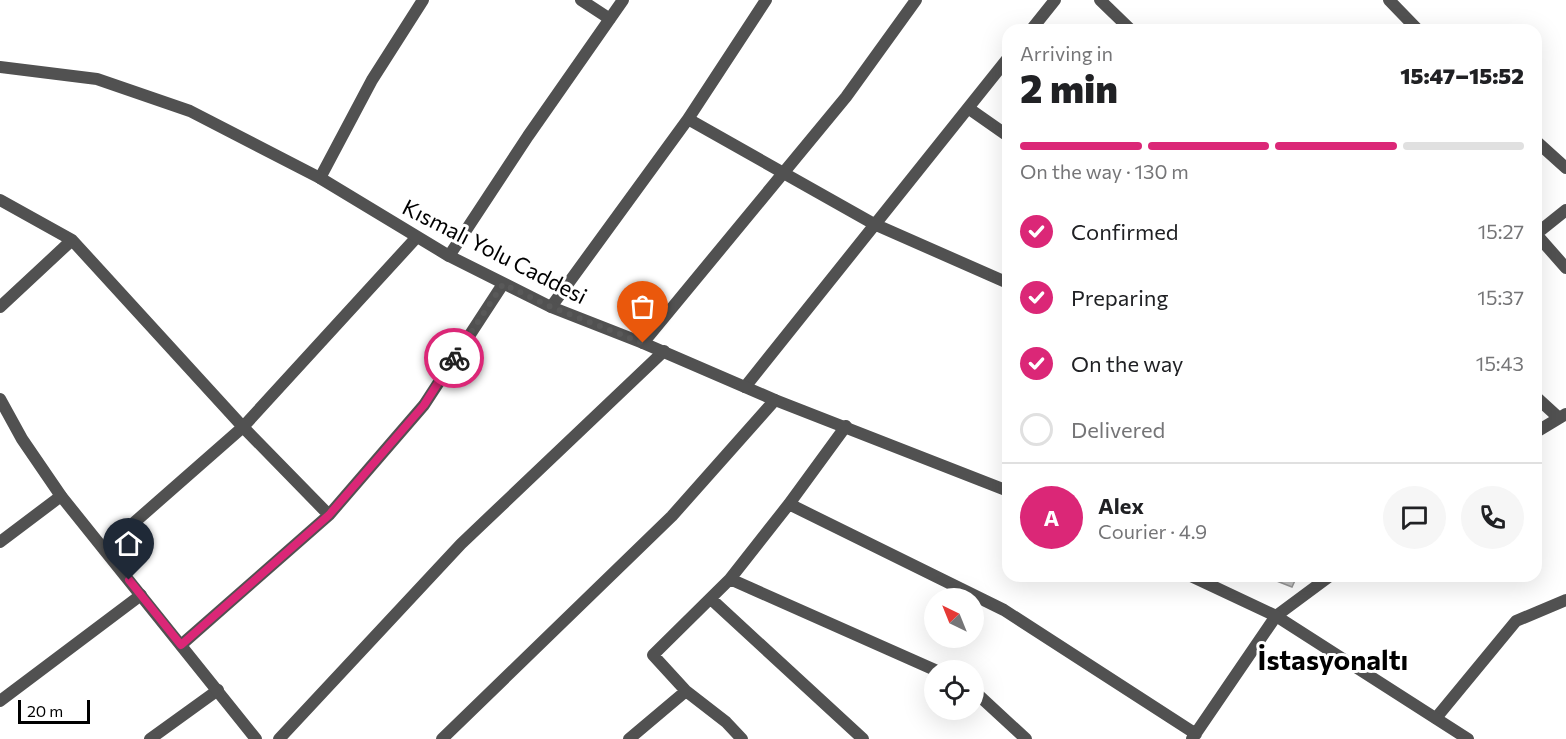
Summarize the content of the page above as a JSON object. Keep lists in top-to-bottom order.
{
  "streets": {
    "street": ["Kısmalı Yolu Caddesi"]
  },
  "districts": ["İstasyonaltı"],
  "scale_bar": "20 m",
  "north": "top left",
  "page": {
    "heading": ["2 min", "Arriving in", "15:47–15:52"],
    "panel": ["Alex", "Courier · 4.9"],
    "bar": "On the way · 130 m",
    "list": [
      ["Confirmed", "15:27"],
      ["Preparing", "15:37"],
      ["On the way", "15:43"],
      "Delivered"
    ],
    "round": "A",
    "scale": "20 m"
  }
}
